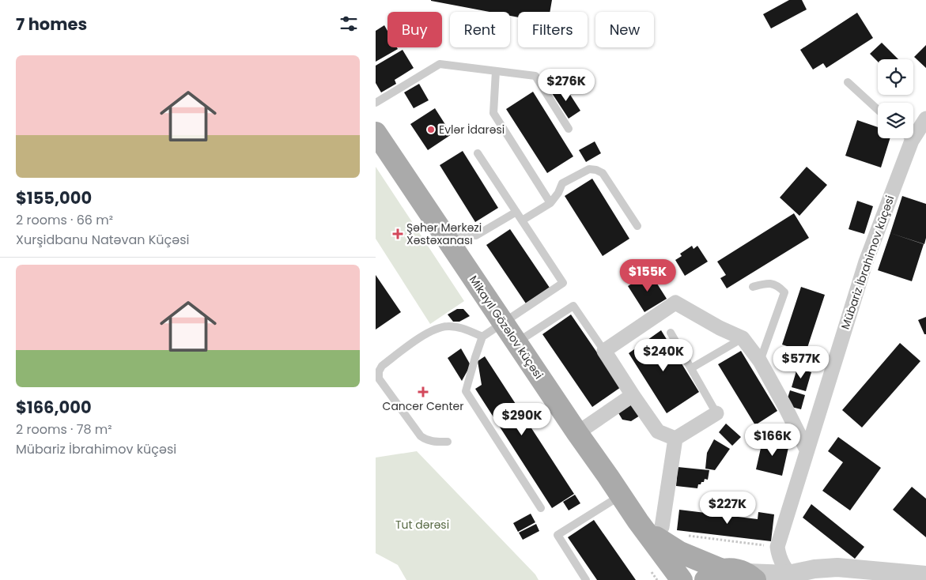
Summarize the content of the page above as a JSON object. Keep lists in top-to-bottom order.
{
  "streets": {
    "main road": ["Mikayıl Gözəlov küçəsi"],
    "street": ["Mübariz İbrahimov küçəsi"]
  },
  "parks": ["Tut dərəsi"],
  "places": {
    "other": ["Evlər İdarəsi"],
    "health": ["Şəhər Mərkəzi Xəstəxanası", "Cancer Center"]
  },
  "page": {
    "heading": "7 homes",
    "chip": [
      "Buy",
      "Rent",
      "Filters",
      "New"
    ],
    "list": [
      {
        "name": "$155,000",
        "note": "2 rooms · 66 m² · Xurşidbanu Natəvan Küçəsi"
      },
      {
        "name": "$166,000",
        "note": "2 rooms · 78 m² · Mübariz İbrahimov küçəsi"
      }
    ],
    "price": [
      "$276K",
      "$155K",
      "$240K",
      "$577K",
      "$290K",
      "$166K",
      "$227K"
    ]
  }
}
